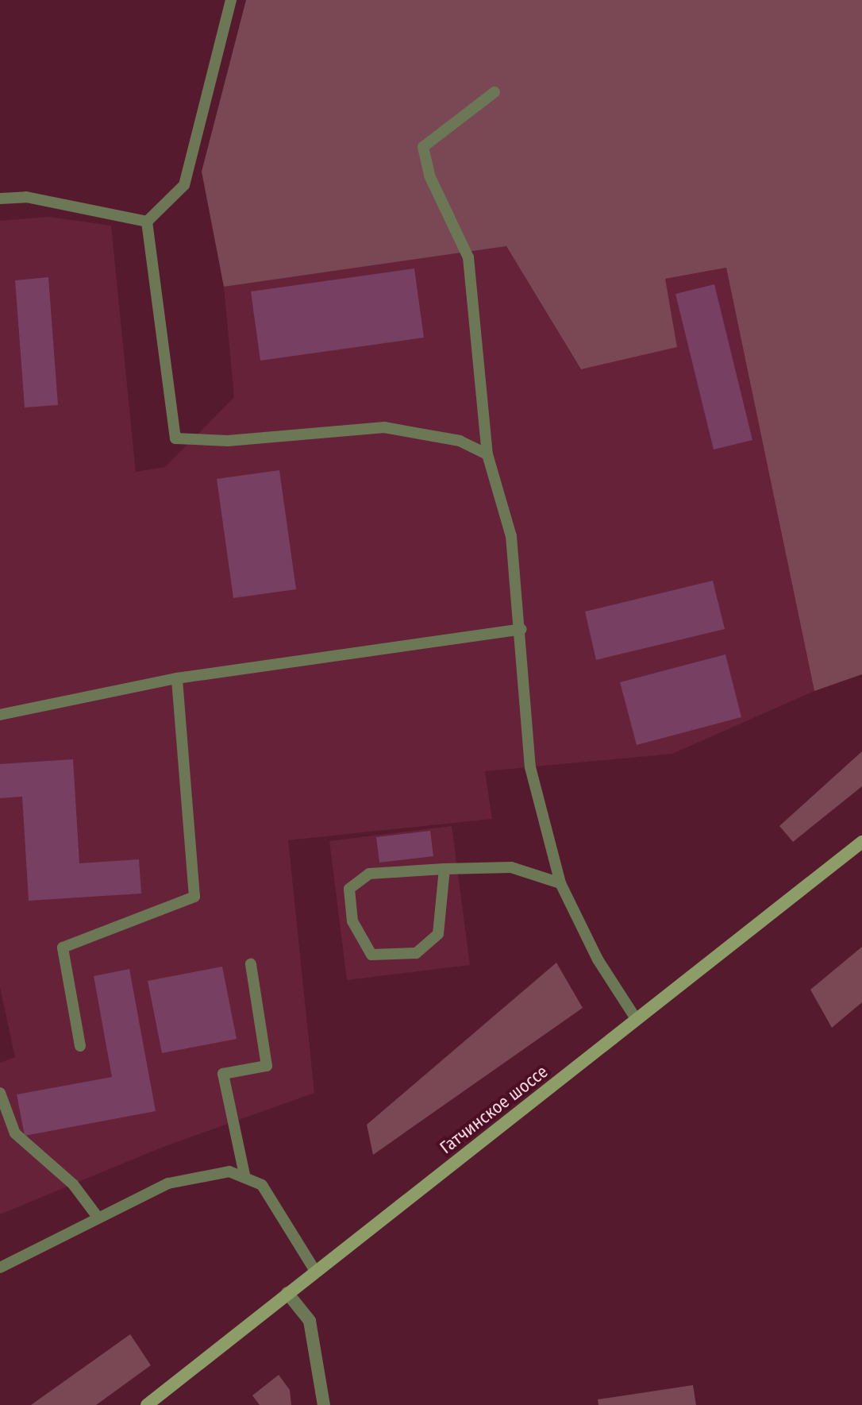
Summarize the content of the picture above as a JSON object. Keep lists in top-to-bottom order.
{
  "streets": {
    "main road": ["Гатчинское шоссе"]
  }
}
